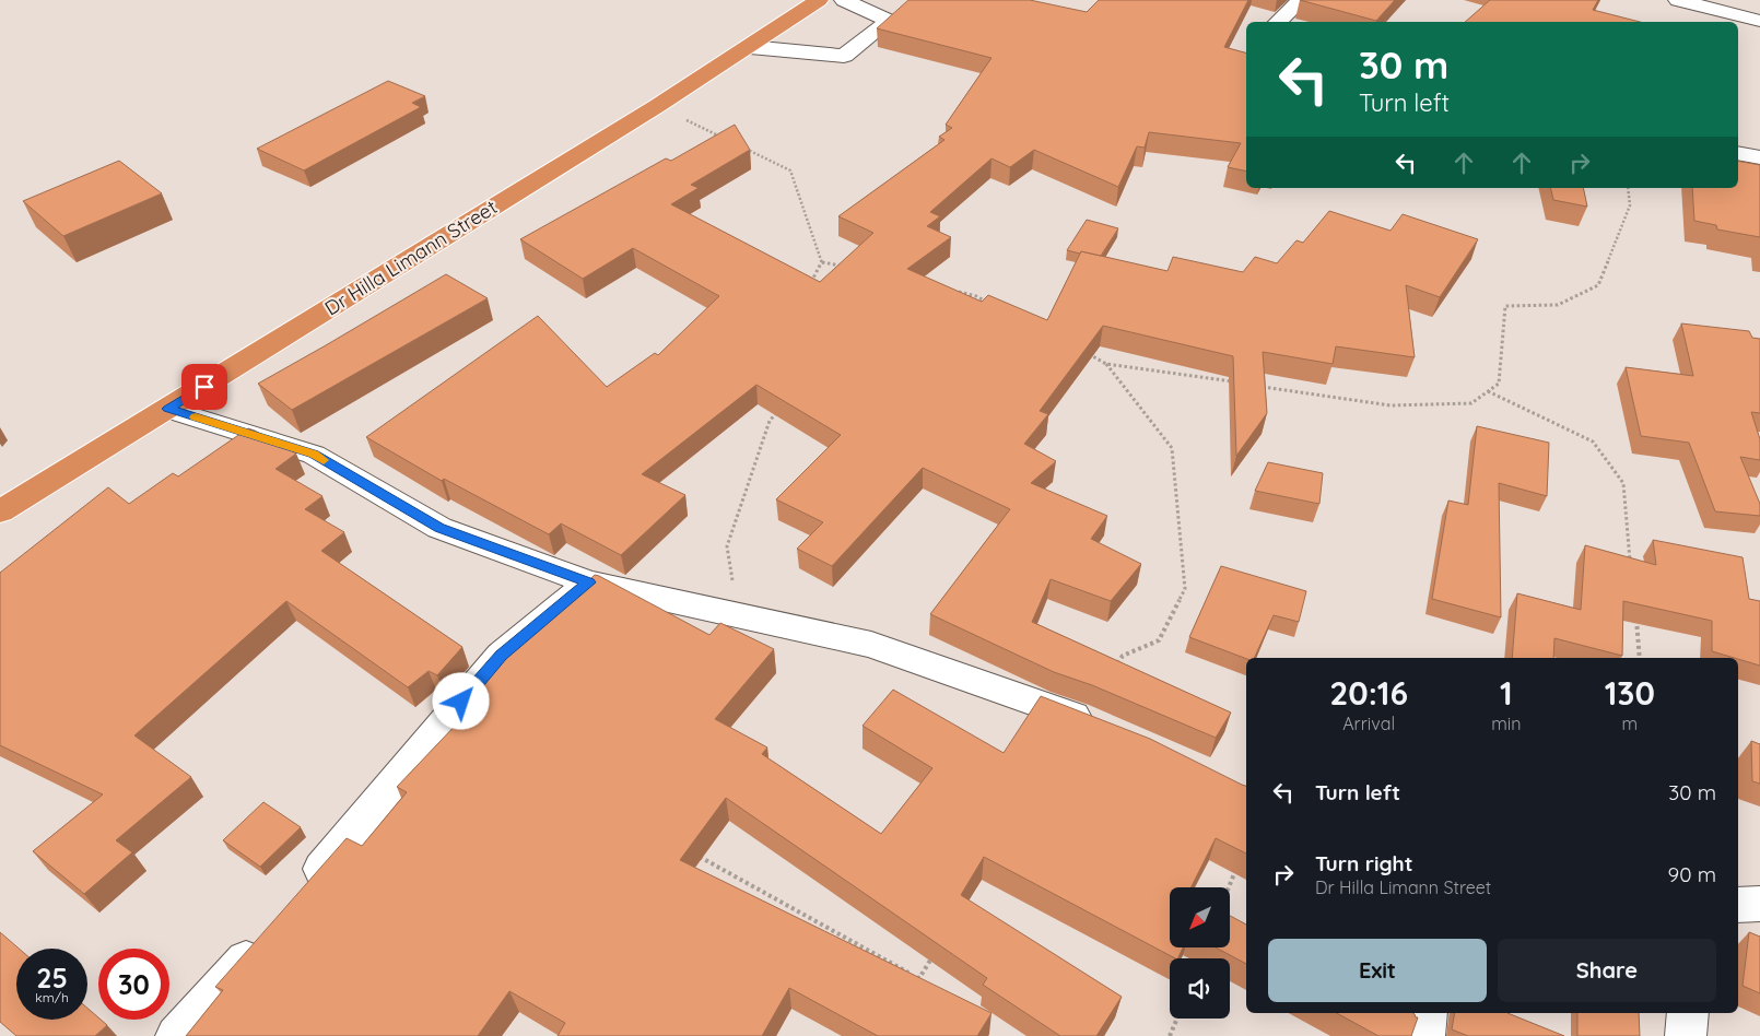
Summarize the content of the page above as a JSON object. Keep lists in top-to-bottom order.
{
  "streets": {
    "highway": ["Dr Hilla Limann Street"]
  },
  "north": "bottom left",
  "page": {
    "turn": ["30 m", "Turn left"],
    "eta": [
      "20:16",
      "Arrival",
      "1",
      "min",
      "130",
      "m"
    ],
    "list": [
      {
        "name": "Turn left",
        "value": "30 m"
      },
      {
        "name": "Turn right",
        "note": "Dr Hilla Limann Street",
        "value": "90 m"
      }
    ],
    "buttons": ["Exit", "Share"],
    "speed": "25 km/h",
    "limit": "30"
  }
}
